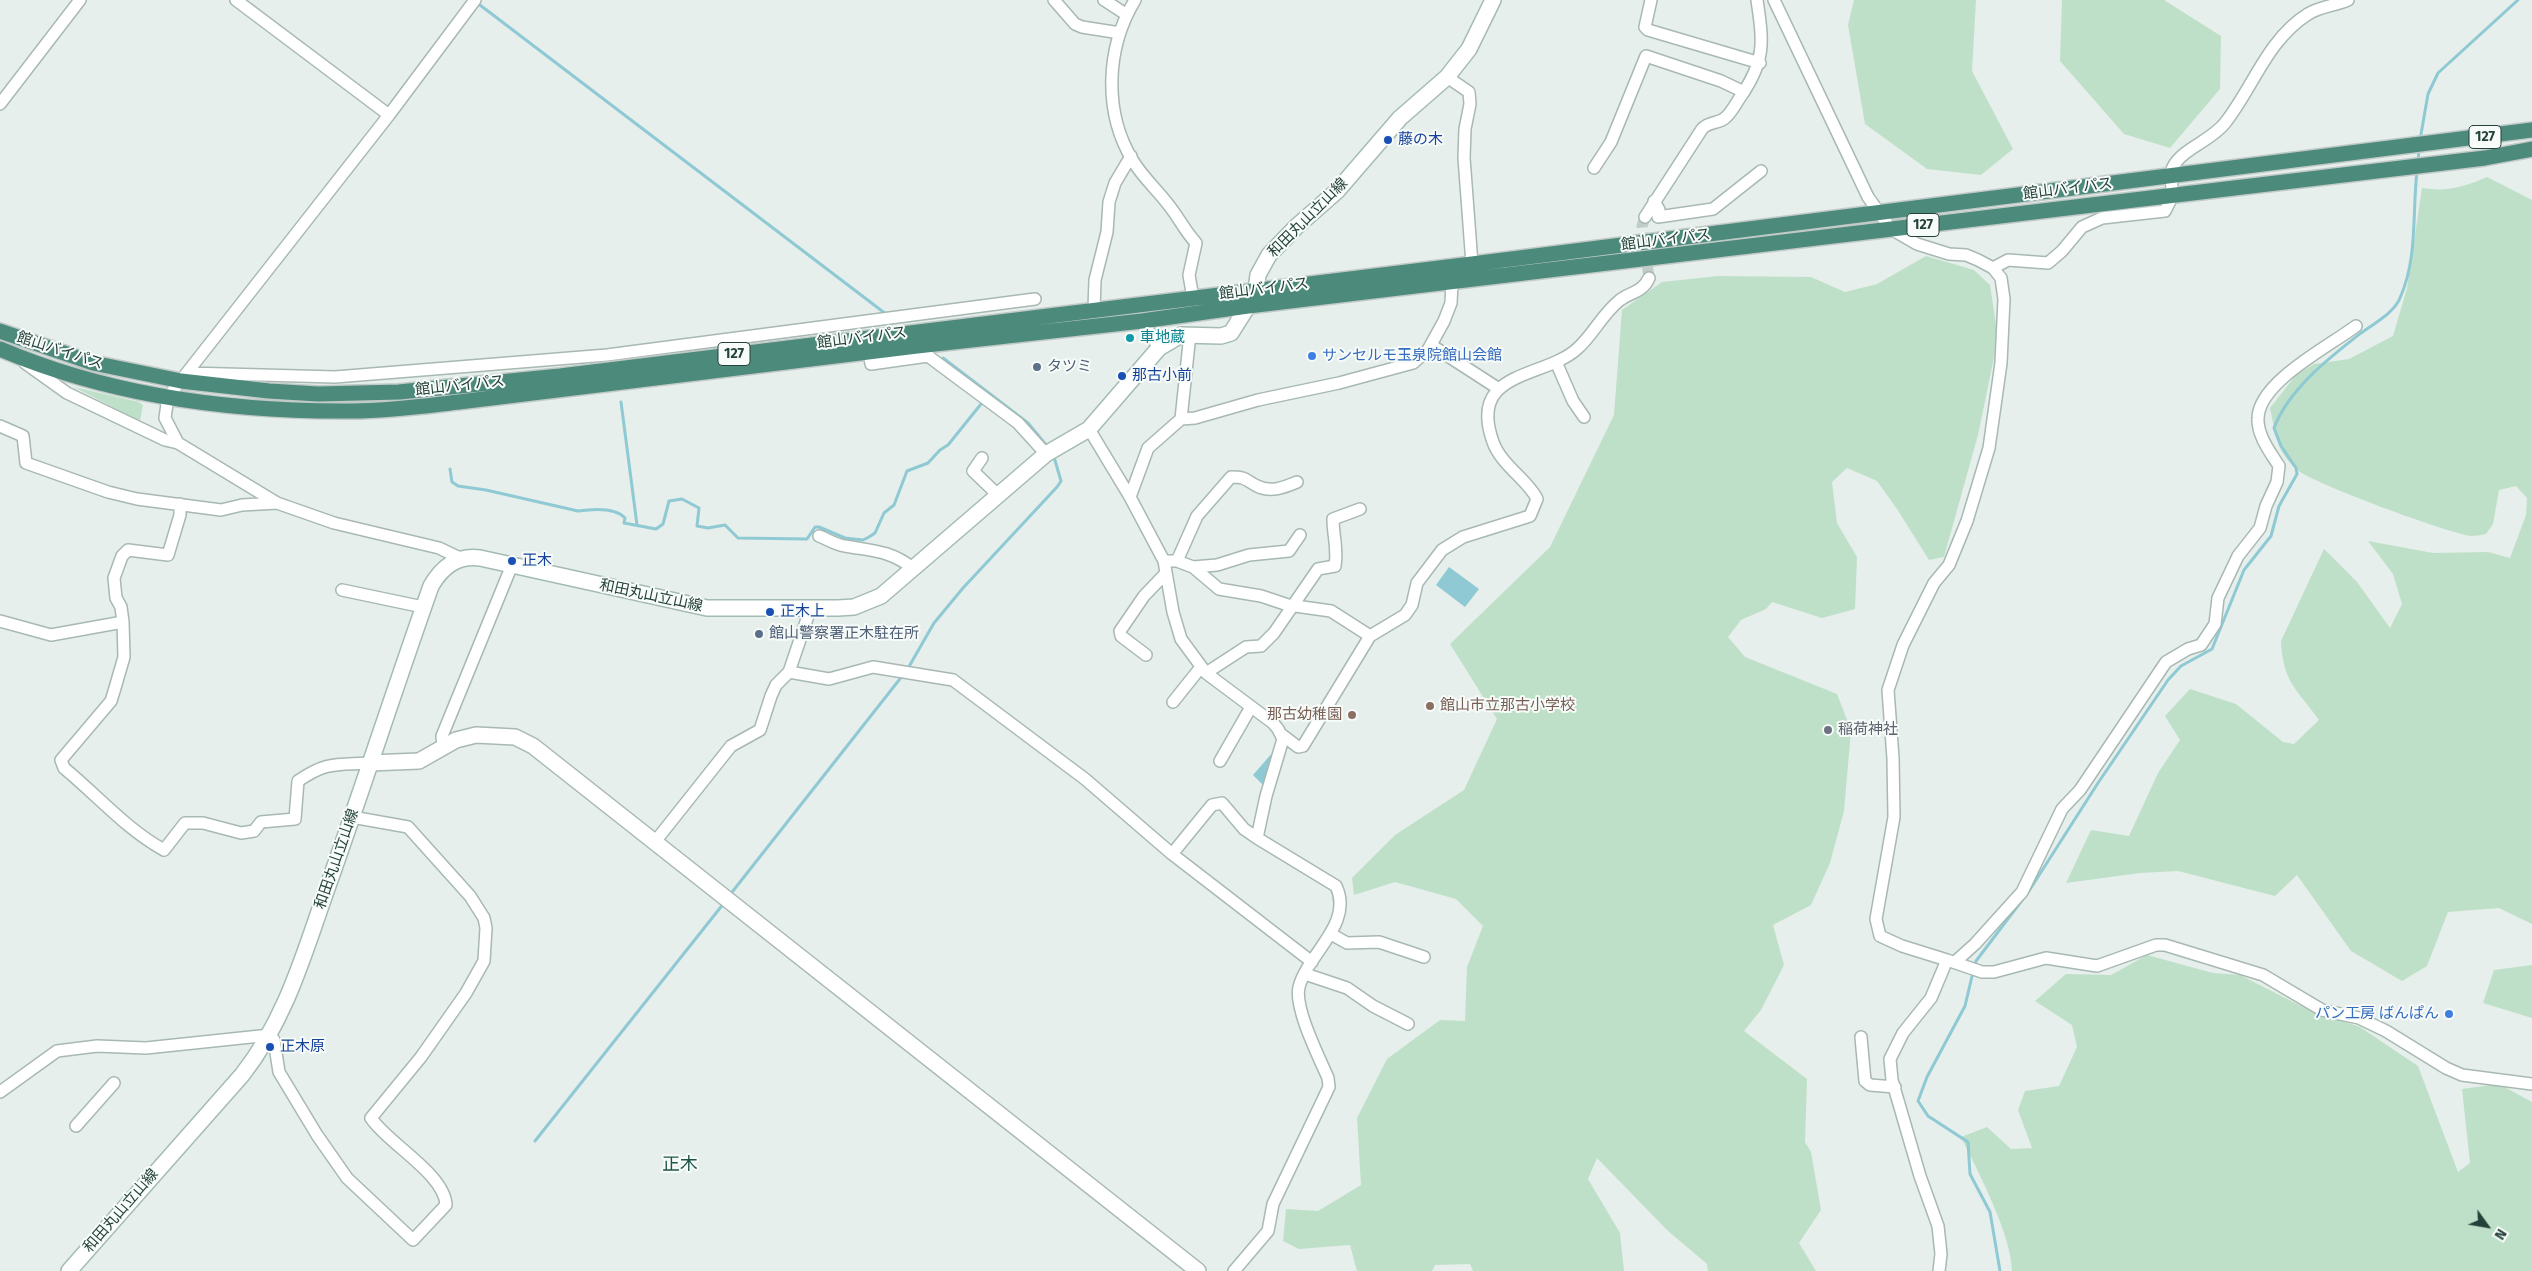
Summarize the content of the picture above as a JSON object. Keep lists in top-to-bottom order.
{
  "streets": {
    "highway": ["127", "館山バイパス"],
    "main road": ["和田丸山立山線"]
  },
  "crossings": [
    ["館山バイパス", "和田丸山立山線"]
  ],
  "districts": ["正木"],
  "places": [
    "藤の木",
    "車地蔵",
    "サンセルモ玉泉院館山会館",
    "タツミ",
    "那古小前",
    "正木",
    "正木上",
    "館山警察署正木駐在所",
    "館山市立那古小学校",
    "那古幼稚園",
    "稲荷神社",
    "パン工房 ばんぱん",
    "正木原"
  ],
  "north": "bottom right"
}
